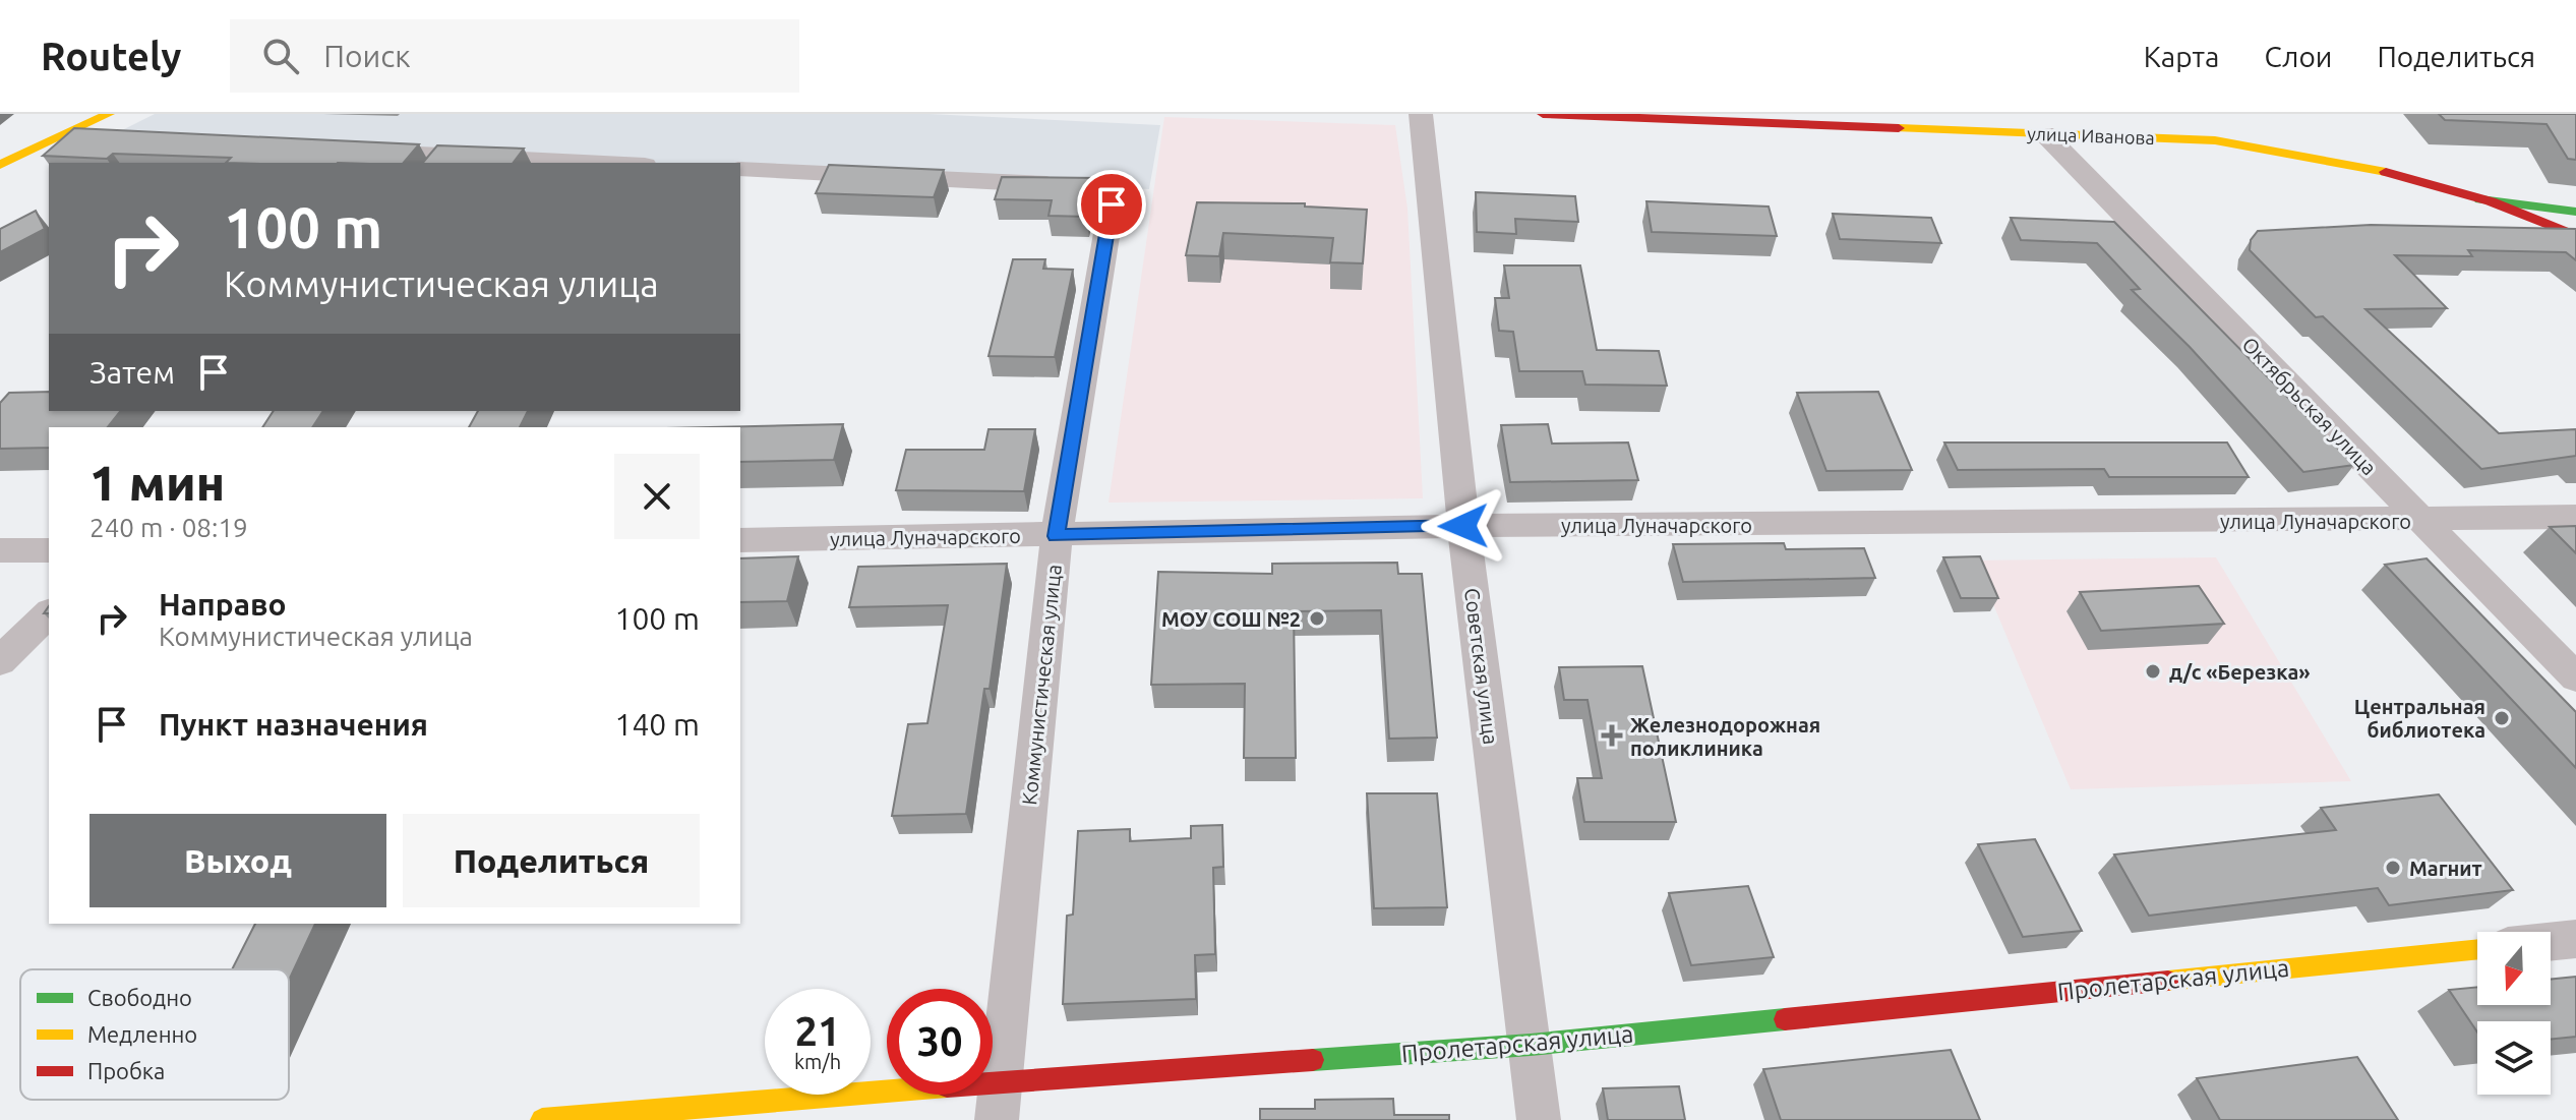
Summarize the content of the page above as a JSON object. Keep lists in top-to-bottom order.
{
  "streets": {
    "street": [
      "улица Иванова",
      "Октябрьская улица",
      "улица Луначарского",
      "Советская улица",
      "Коммунистическая улица",
      "Пролетарская улица"
    ]
  },
  "crossings": [
    ["улица Иванова", "Октябрьская улица"],
    ["Октябрьская улица", "улица Луначарского"],
    ["улица Луначарского", "Советская улица"],
    ["улица Луначарского", "Коммунистическая улица"],
    ["Советская улица", "Пролетарская улица"],
    ["Коммунистическая улица", "Пролетарская улица"]
  ],
  "places": {
    "other": [
      "МОУ СОШ №2",
      "д/с «Березка»",
      "Центральная библиотека",
      "Магнит"
    ],
    "health": ["Железнодорожная поликлиника"]
  },
  "legend": ["Свободно", "Медленно", "Пробка"],
  "north": "bottom",
  "page": {
    "header": "Routely",
    "search": "Поиск",
    "nav": ["Карта", "Слои", "Поделиться"],
    "turn": ["100 m", "Коммунистическая улица"],
    "then": "Затем",
    "heading": ["1 мин", "240 m · 08:19"],
    "list": [
      {
        "name": "Направо",
        "note": "Коммунистическая улица",
        "value": "100 m"
      },
      {
        "name": "Пункт назначения",
        "value": "140 m"
      }
    ],
    "buttons": ["Выход", "Поделиться"],
    "speed": "21 km/h",
    "limit": "30"
  }
}
